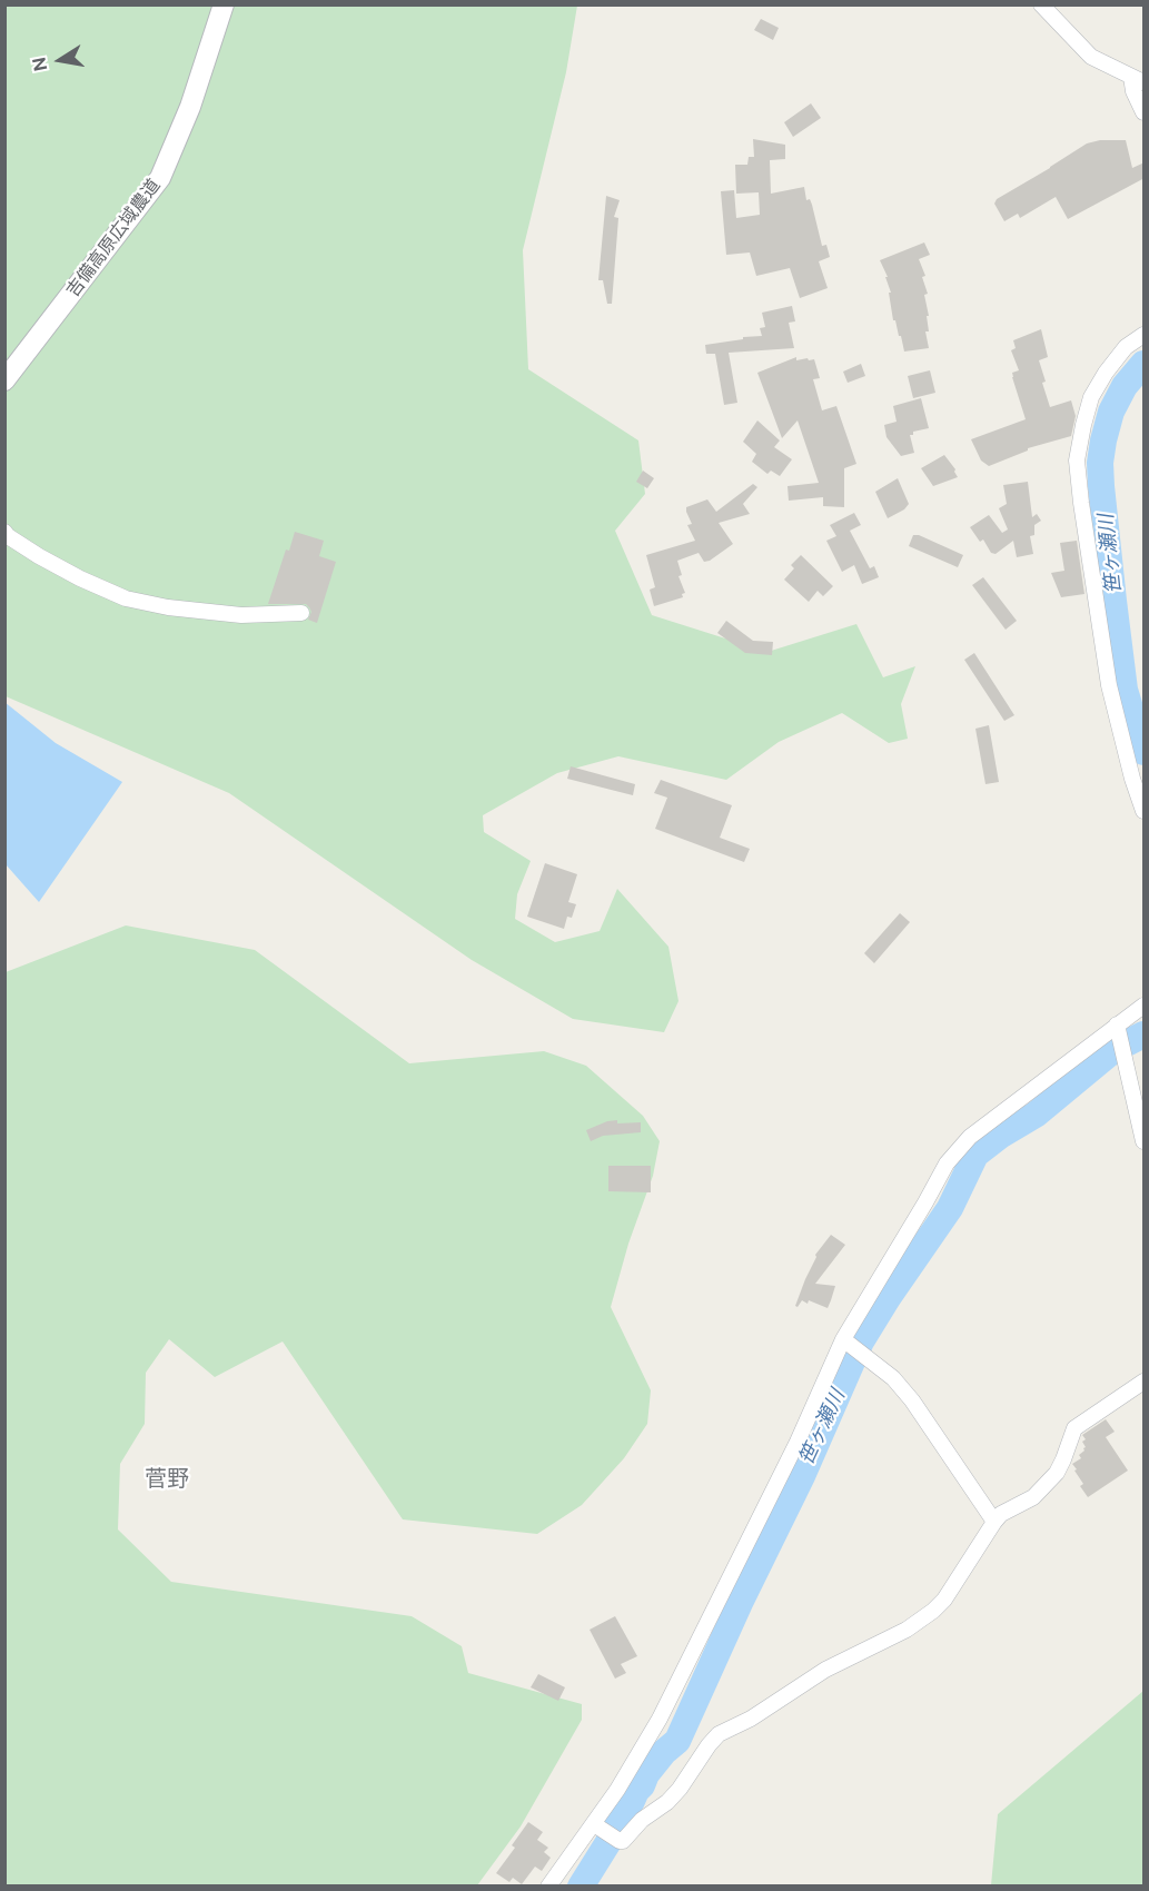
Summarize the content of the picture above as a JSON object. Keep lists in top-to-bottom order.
{
  "streets": {
    "street": ["吉備高原広域農道"]
  },
  "districts": ["菅野"],
  "water": ["笹ヶ瀬川"],
  "north": "left"
}
